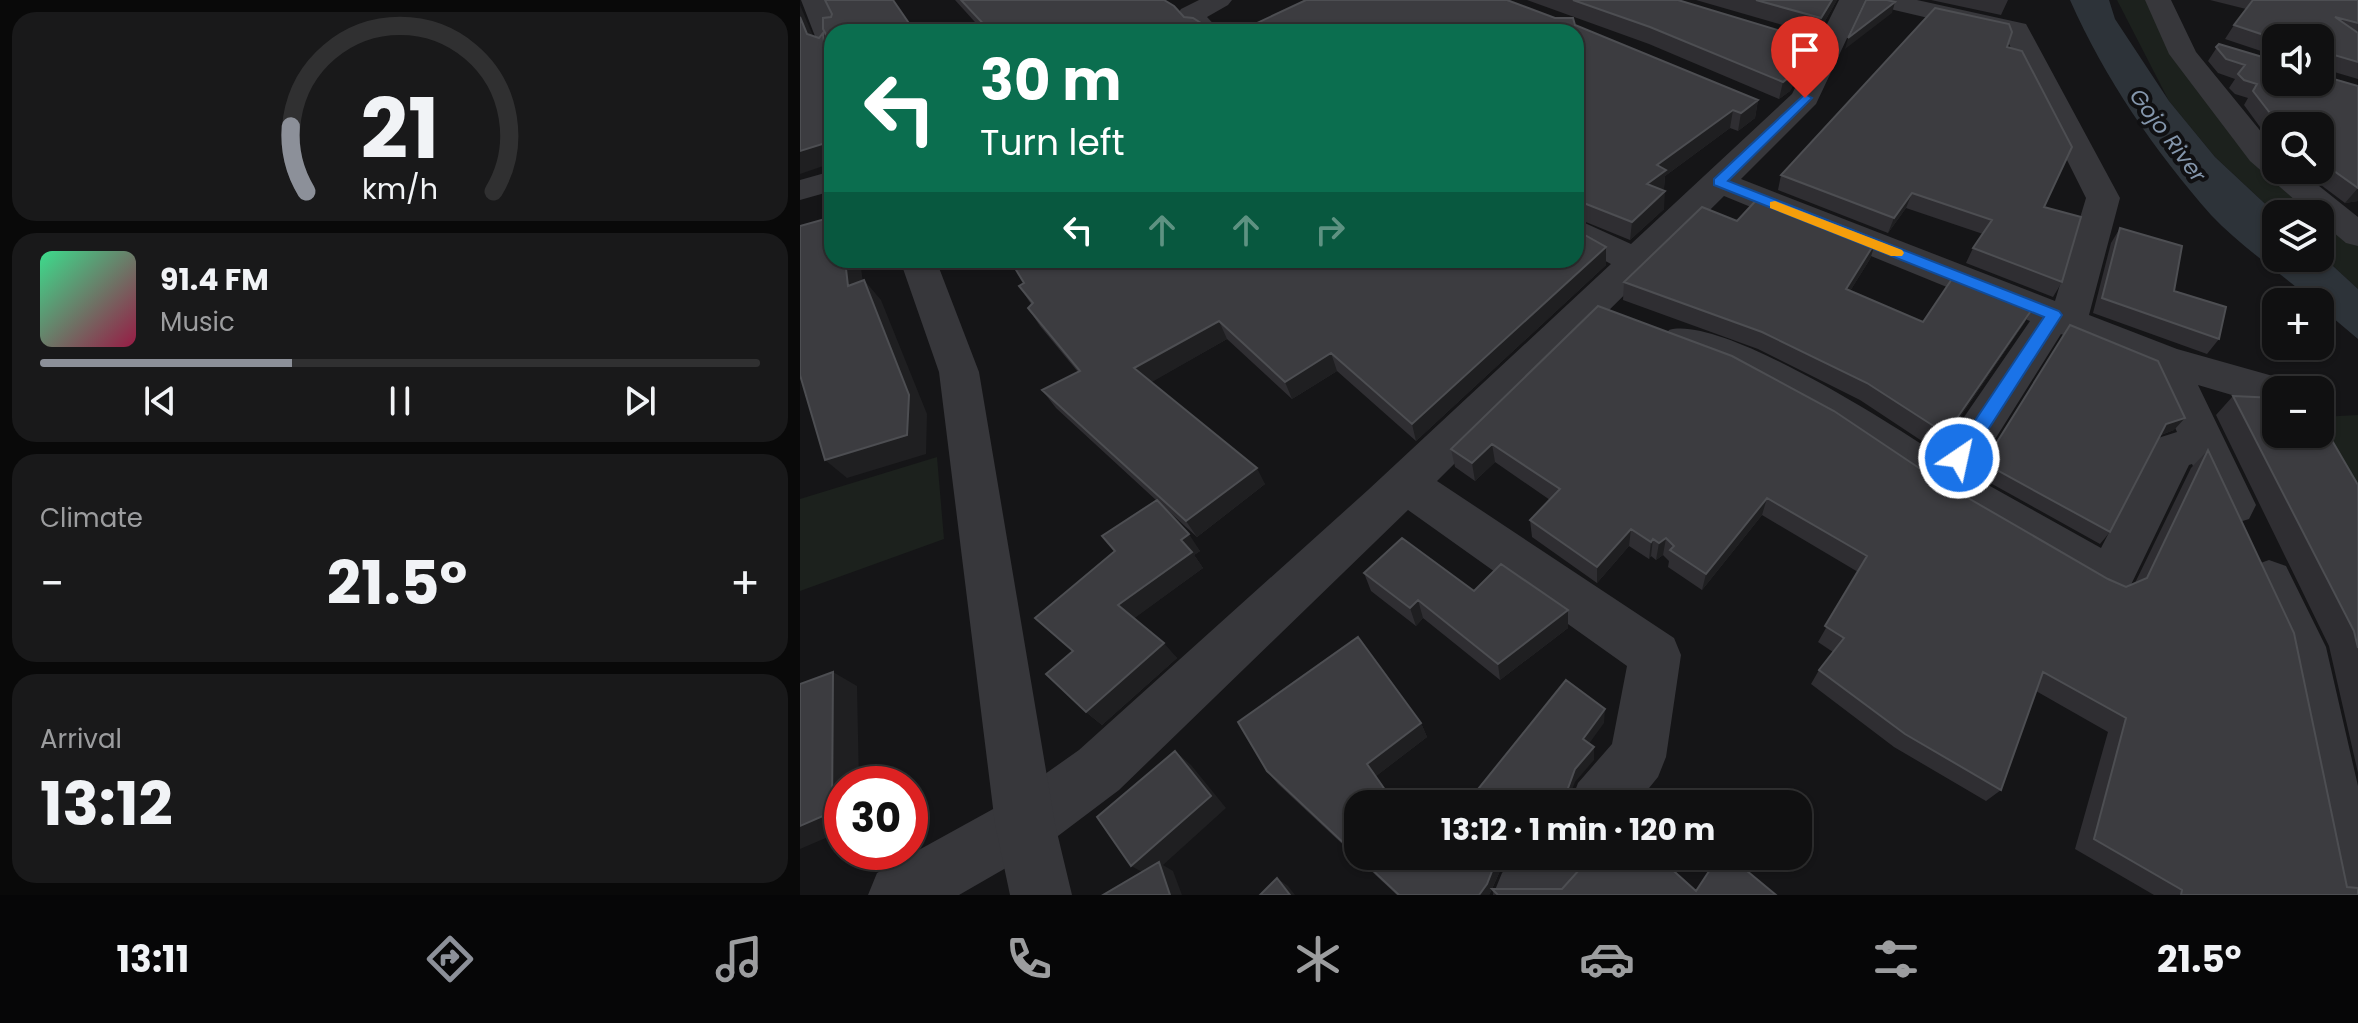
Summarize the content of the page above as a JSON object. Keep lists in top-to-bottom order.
{
  "water": ["Gojo River"],
  "page": {
    "map_buttons": ["+", "−"],
    "turn": ["30 m", "Turn left"],
    "song": ["91.4 FM", "Music"],
    "tile": [
      "Climate",
      ["Arrival", "13:12"]
    ],
    "heat": ["−", "21.5°", "+"],
    "limit": "30",
    "trip": "13:12 · 1 min · 120 m",
    "tabs": ["13:11", "21.5°"],
    "gauge": ["21", "km/h"]
  }
}
